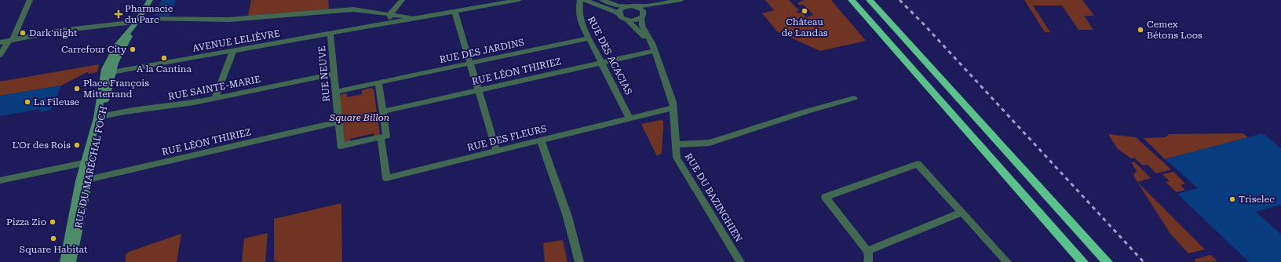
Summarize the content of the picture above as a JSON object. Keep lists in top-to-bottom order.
{
  "streets": {
    "main road": ["RUE DU MARÉCHAL FOCH"],
    "street": [
      "AVENUE LELIÈVRE",
      "RUE DES JARDINS",
      "RUE DES ACACIAS",
      "RUE LÉON THIRIEZ",
      "RUE NEUVE",
      "RUE SAINTE-MARIE",
      "RUE DES FLEURS",
      "RUE DU BAZINGHIEN"
    ]
  },
  "crossings": [
    ["AVENUE LELIÈVRE", "RUE NEUVE"],
    ["AVENUE LELIÈVRE", "RUE DU MARÉCHAL FOCH"],
    ["RUE DES JARDINS", "RUE DES ACACIAS"],
    ["RUE DES ACACIAS", "RUE LÉON THIRIEZ"],
    ["RUE DES ACACIAS", "RUE DES FLEURS"],
    ["RUE LÉON THIRIEZ", "RUE NEUVE"],
    ["RUE LÉON THIRIEZ", "RUE DU MARÉCHAL FOCH"],
    ["RUE LÉON THIRIEZ", "RUE DU BAZINGHIEN"],
    ["RUE NEUVE", "RUE SAINTE-MARIE"],
    ["RUE NEUVE", "RUE DES FLEURS"],
    ["RUE SAINTE-MARIE", "RUE DU MARÉCHAL FOCH"],
    ["RUE DES FLEURS", "RUE DU BAZINGHIEN"]
  ],
  "parks": ["Square Billon"],
  "places": {
    "other": [
      "Château de Landas",
      "Cemex Bétons Loos",
      "Dark'night",
      "Carrefour City",
      "A la Cantina",
      "Place François Mitterrand",
      "La Fileuse",
      "L'Or des Rois",
      "Triselec",
      "Pizza Zio",
      "Square Habitat"
    ],
    "health": ["Pharmacie du Parc"]
  }
}
